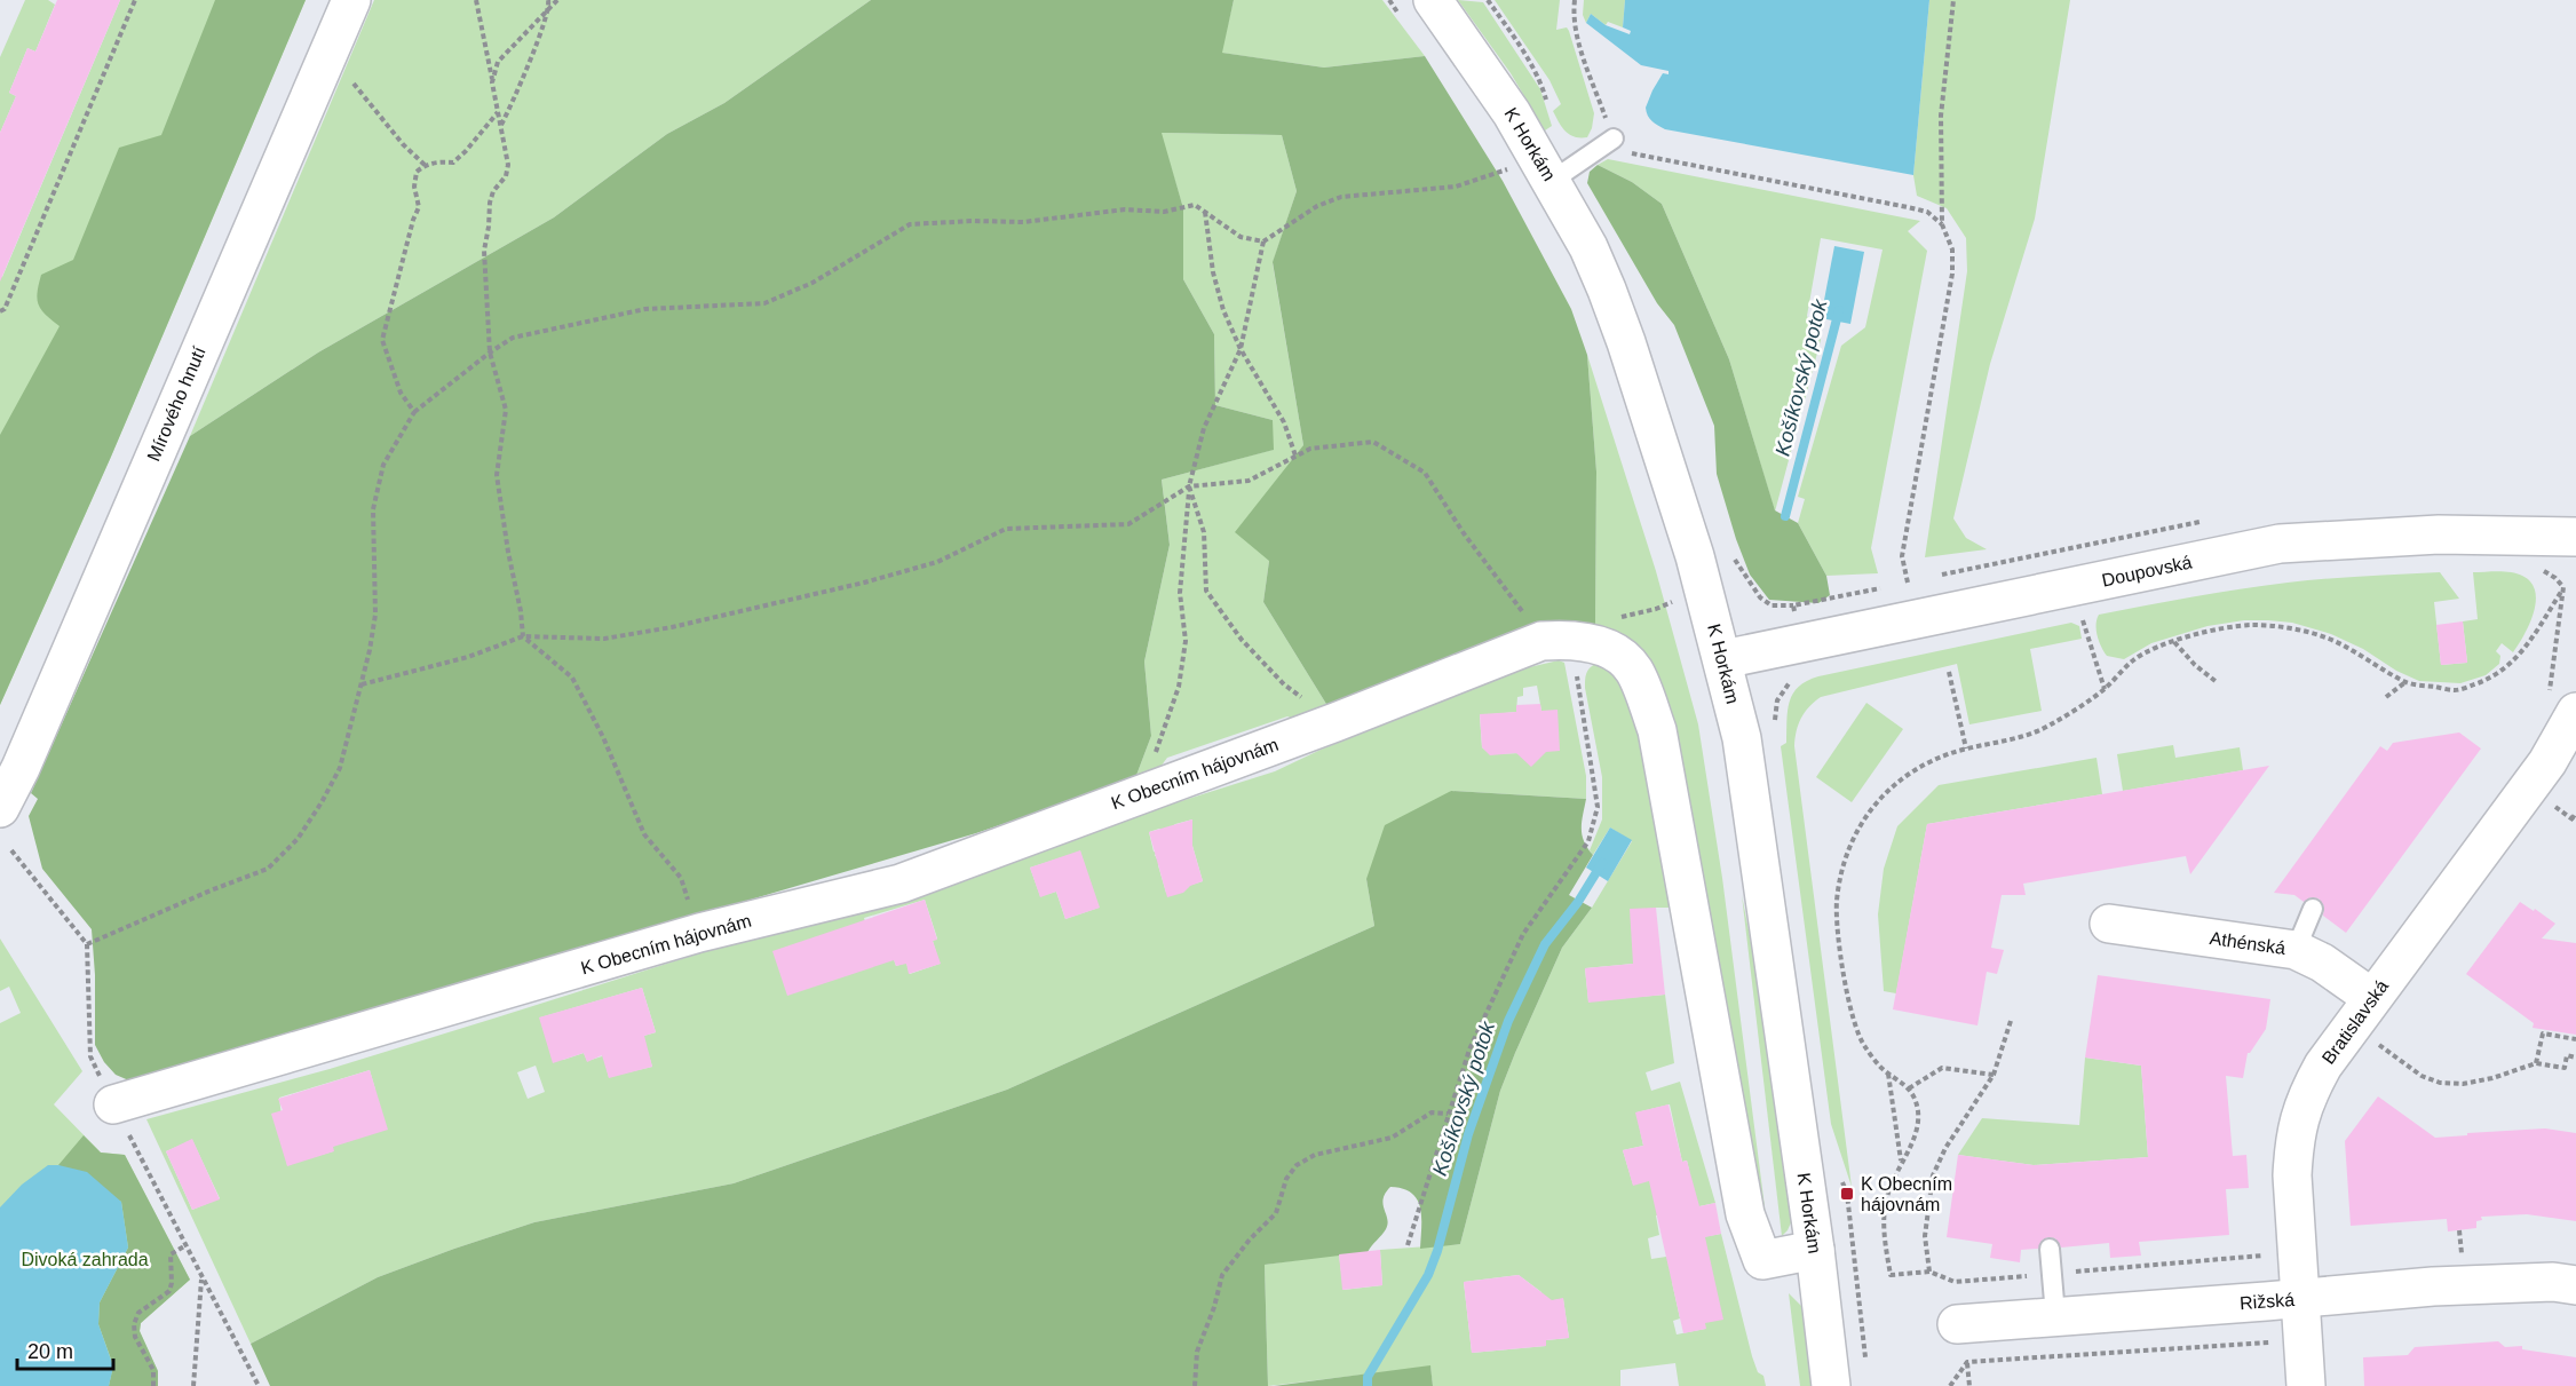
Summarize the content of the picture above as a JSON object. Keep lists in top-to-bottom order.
{
  "streets": {
    "street": [
      "K Horkám",
      "Mírového hnutí",
      "Doupovská",
      "K Obecním hájovnám",
      "Athénská",
      "Bratislavská",
      "Rižská"
    ]
  },
  "crossings": [
    ["K Horkám", "Doupovská"],
    ["Athénská", "Bratislavská"],
    ["Bratislavská", "Rižská"]
  ],
  "water": ["Košíkovský potok"],
  "parks": ["Divoká zahrada"],
  "places": {
    "transit": ["K Obecním hájovnám"]
  },
  "scale_bar": "20 m"
}
